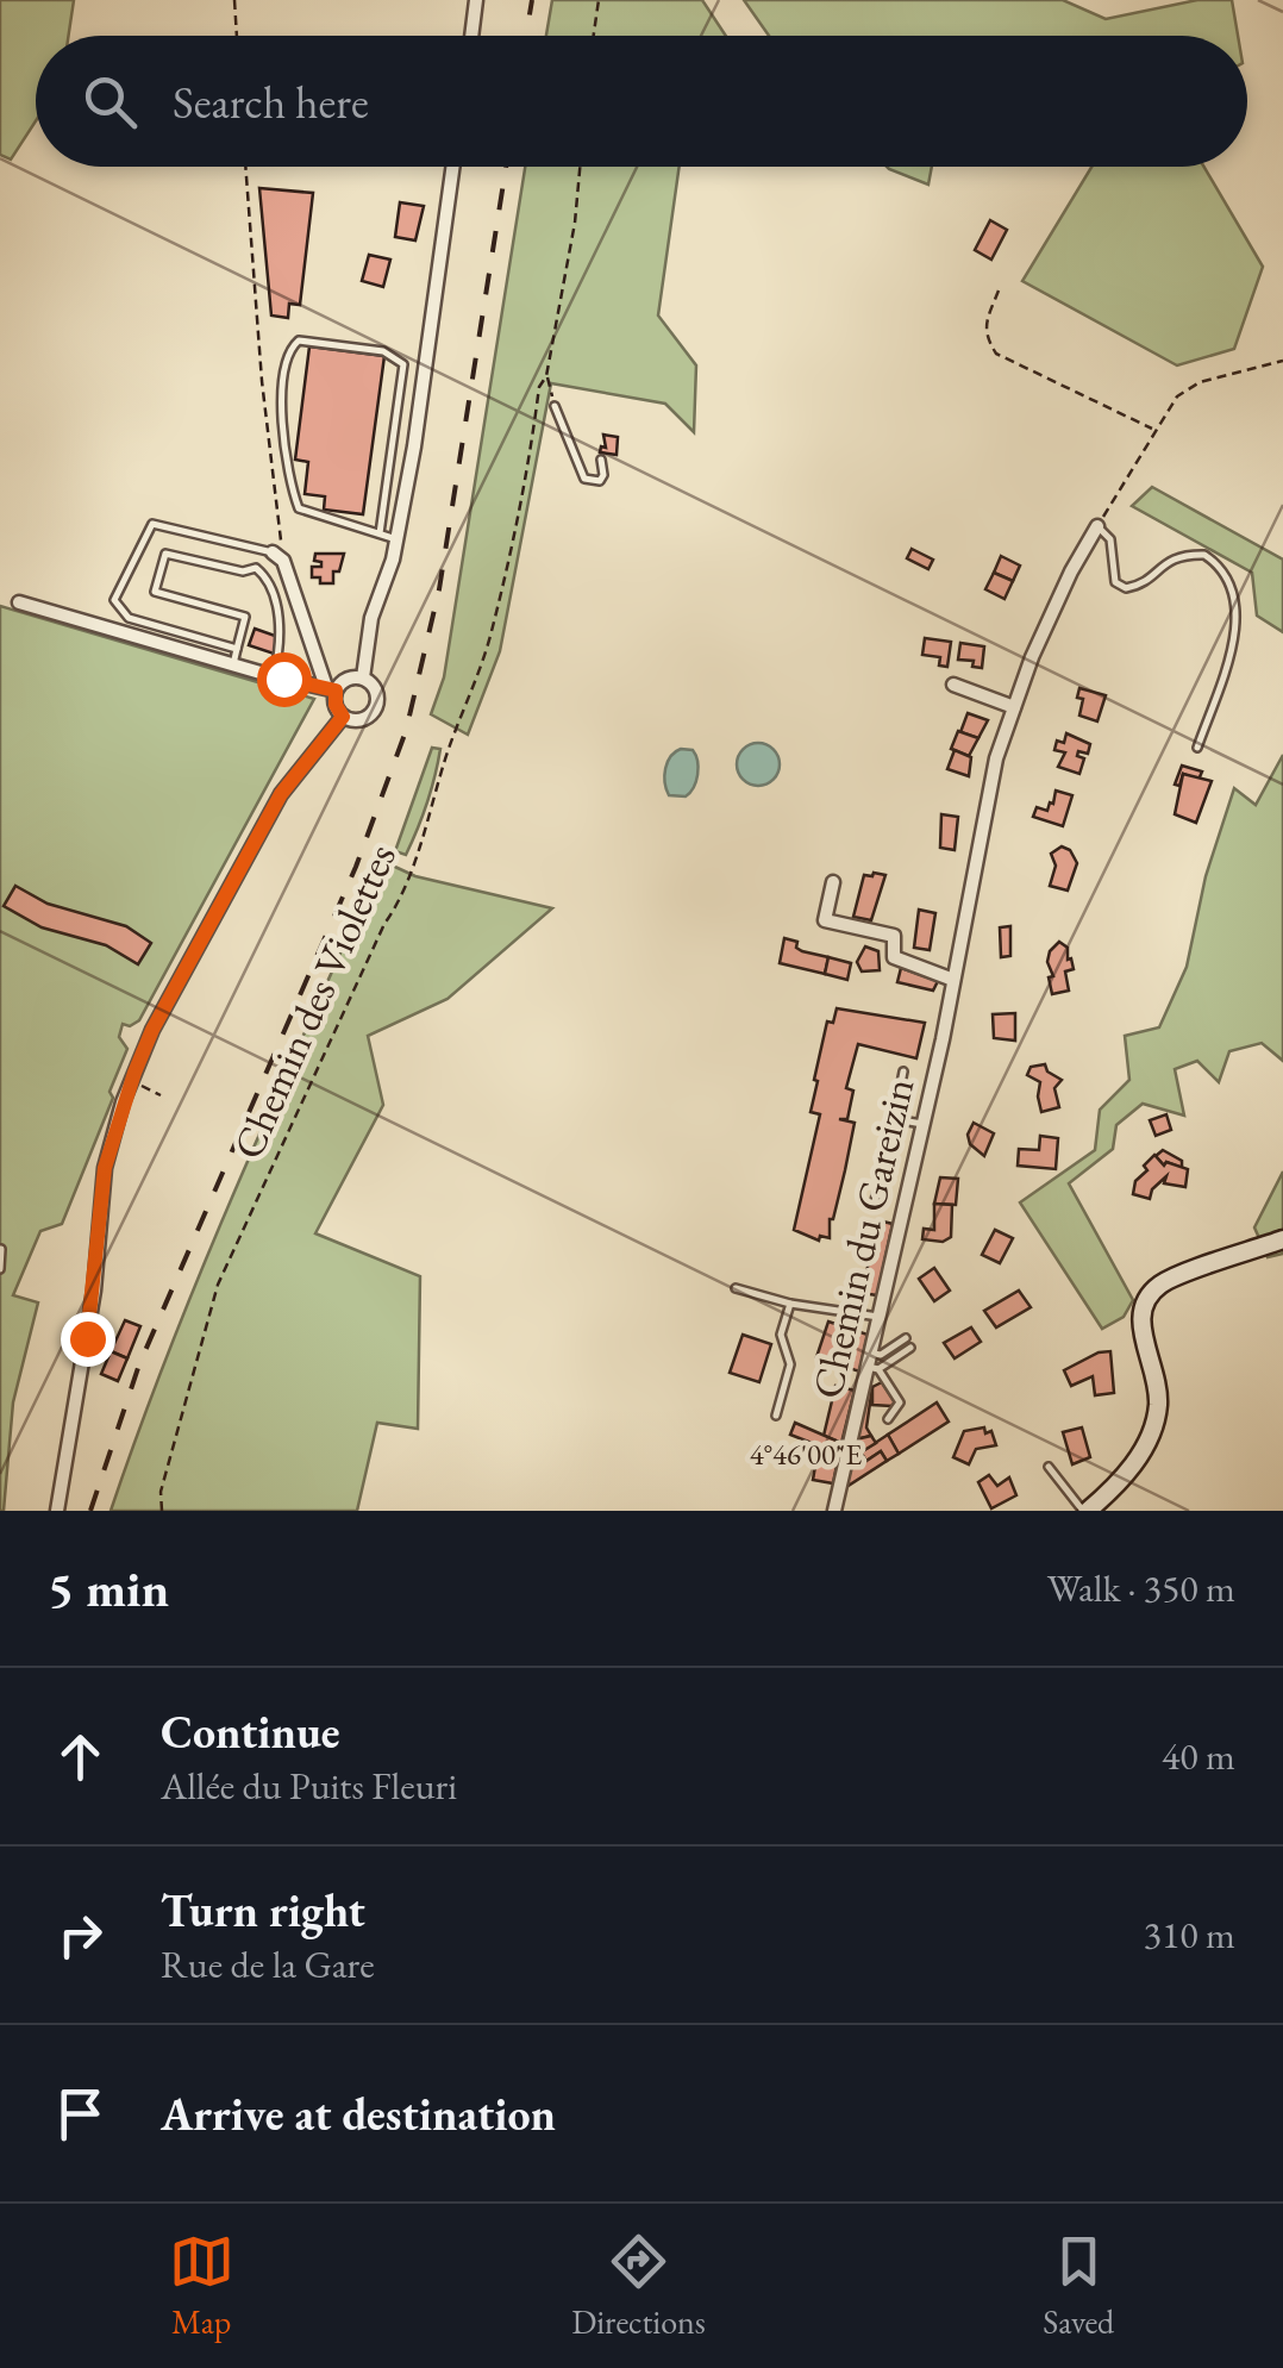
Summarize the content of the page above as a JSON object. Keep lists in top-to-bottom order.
{
  "streets": {
    "street": ["Chemin du Gareizin"],
    "path": ["Chemin des Violettes"]
  },
  "page": {
    "search": "Search here",
    "heading": ["5 min", "Walk · 350 m"],
    "list": [
      ["Continue", "Allée du Puits Fleuri", "40 m"],
      ["Turn right", "Rue de la Gare", "310 m"],
      "Arrive at destination"
    ],
    "nav": ["Map", "Directions", "Saved"]
  },
  "coordinates": ["4°46'00\"E"]
}
